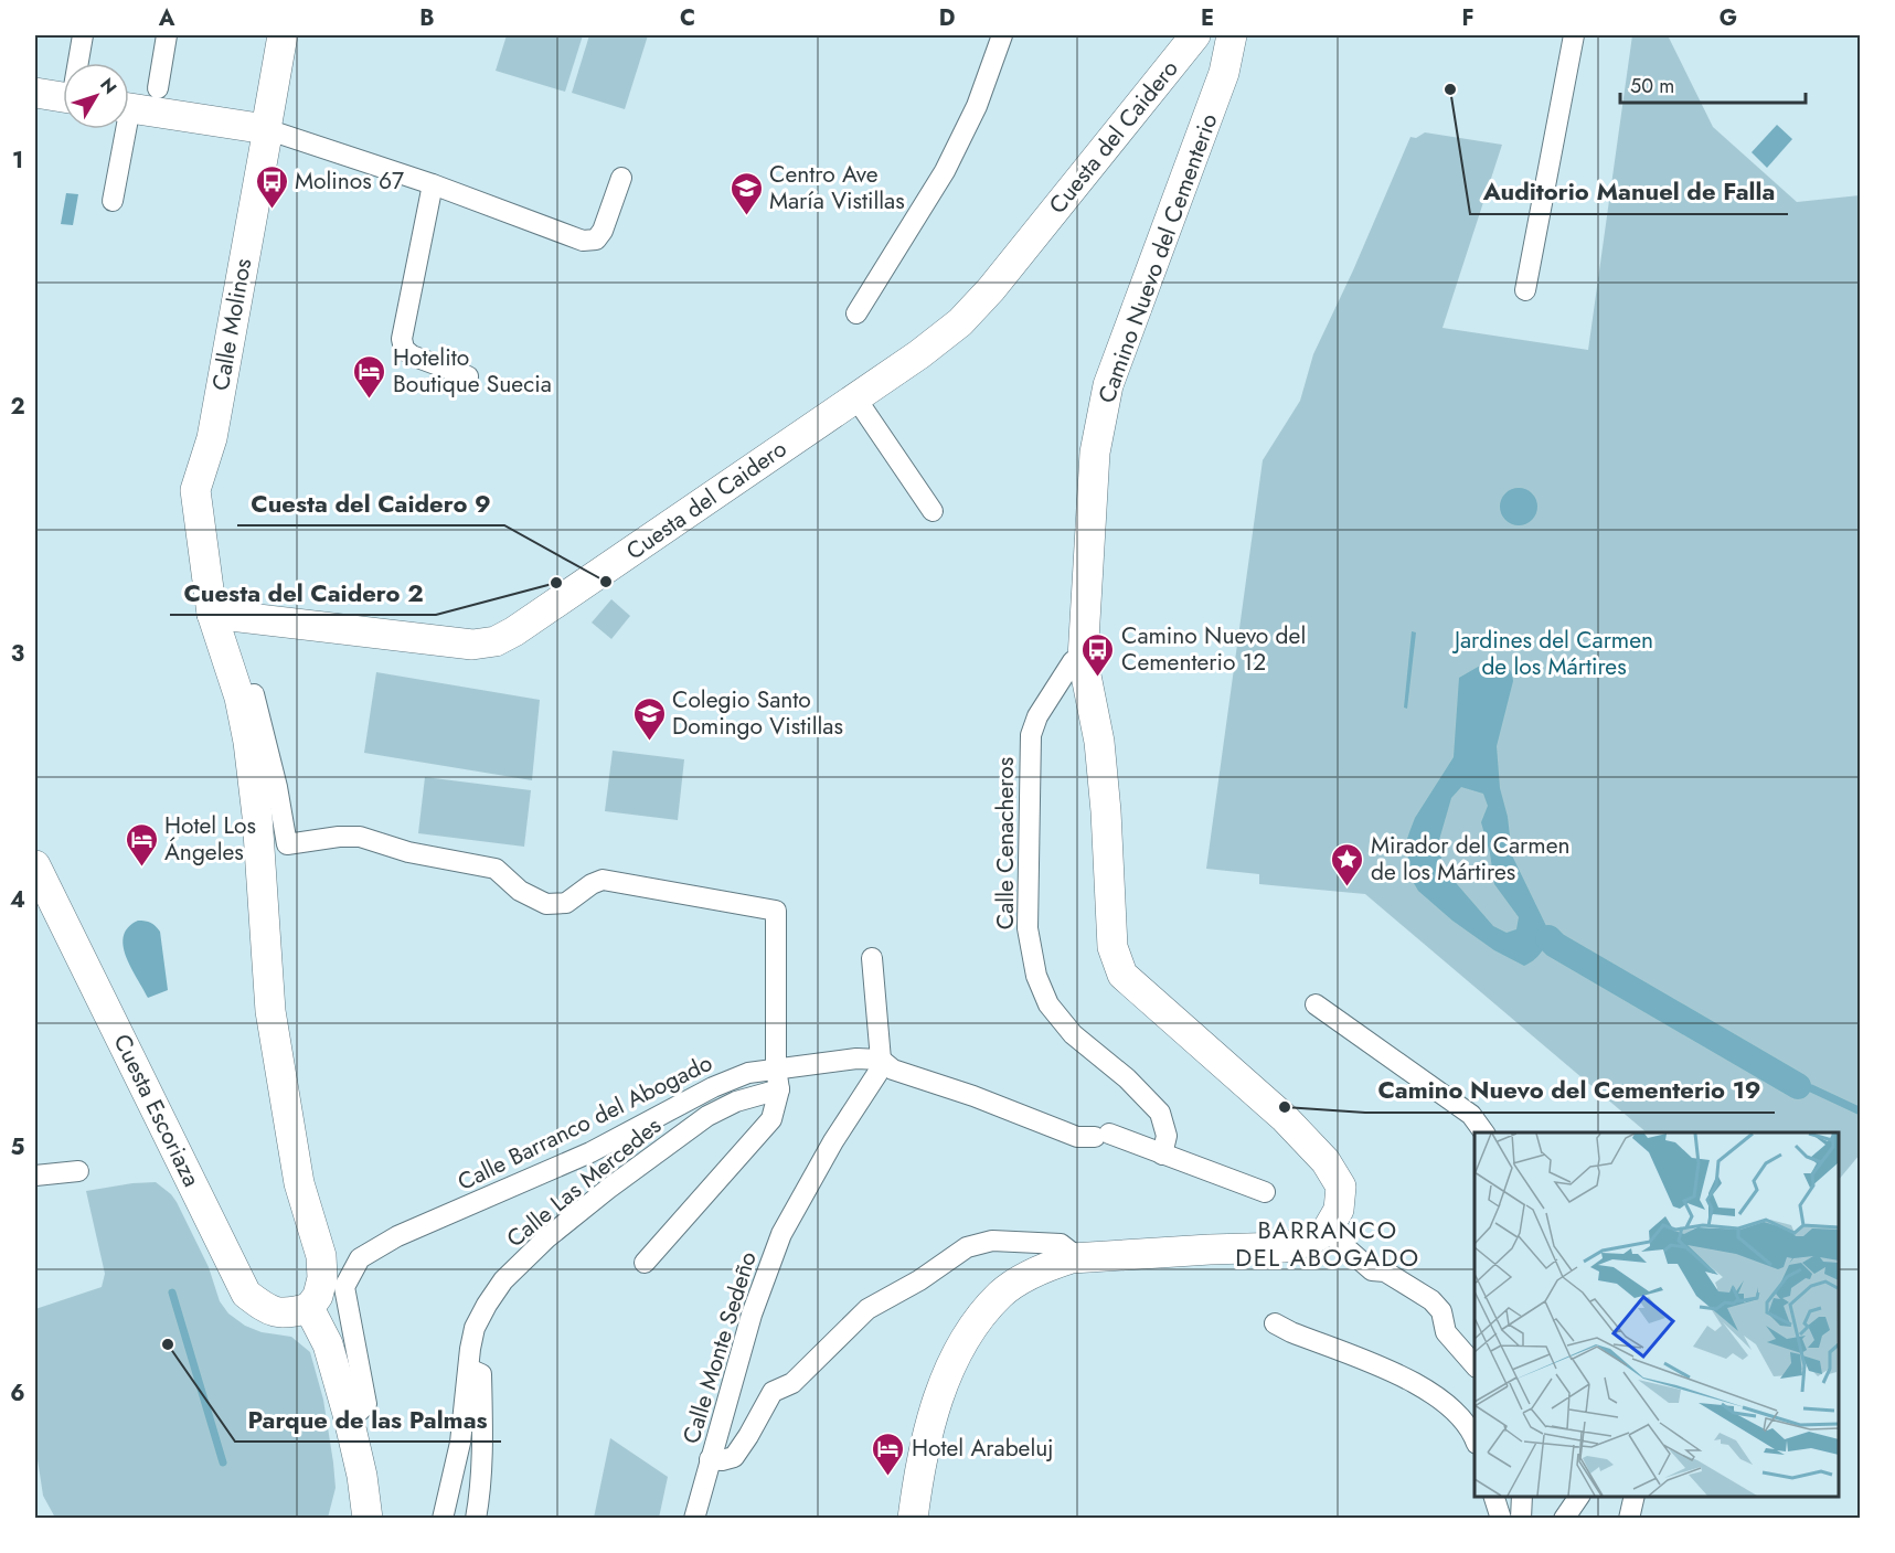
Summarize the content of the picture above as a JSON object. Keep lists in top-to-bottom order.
{
  "streets": {
    "street": [
      "Cuesta del Caidero",
      "Camino Nuevo del Cementerio",
      "Calle Molinos",
      "Calle Cenacheros",
      "Cuesta Escoriaza",
      "Calle Barranco del Abogado",
      "Calle Las Mercedes",
      "Calle Monte Sedeño"
    ]
  },
  "crossings": [
    ["Cuesta del Caidero", "Calle Molinos"],
    ["Camino Nuevo del Cementerio", "Calle Cenacheros"],
    ["Calle Molinos", "Cuesta Escoriaza"],
    ["Calle Cenacheros", "Calle Barranco del Abogado"],
    ["Calle Barranco del Abogado", "Calle Monte Sedeño"]
  ],
  "districts": ["BARRANCO DEL ABOGADO"],
  "parks": ["Jardines del Carmen de los Mártires"],
  "places": {
    "other": [
      "Auditorio Manuel de Falla",
      "Cuesta del Caidero 9",
      "Cuesta del Caidero 2",
      "Camino Nuevo del Cementerio 19",
      "Parque de las Palmas"
    ],
    "bus stop": ["Molinos 67", "Camino Nuevo del Cementerio 12"],
    "school or university": ["Centro Ave María Vistillas", "Colegio Santo Domingo Vistillas"],
    "hotel": ["Hotelito Boutique Suecia", "Hotel Los Ángeles", "Hotel Arabeluj"],
    "place": ["Mirador del Carmen de los Mártires"]
  },
  "scale_bar": "50 m",
  "north": "top right",
  "grid": {
    "columns": [
      "A",
      "B",
      "C",
      "D",
      "E",
      "F",
      "G"
    ],
    "rows": [
      "1",
      "2",
      "3",
      "4",
      "5",
      "6"
    ]
  }
}
